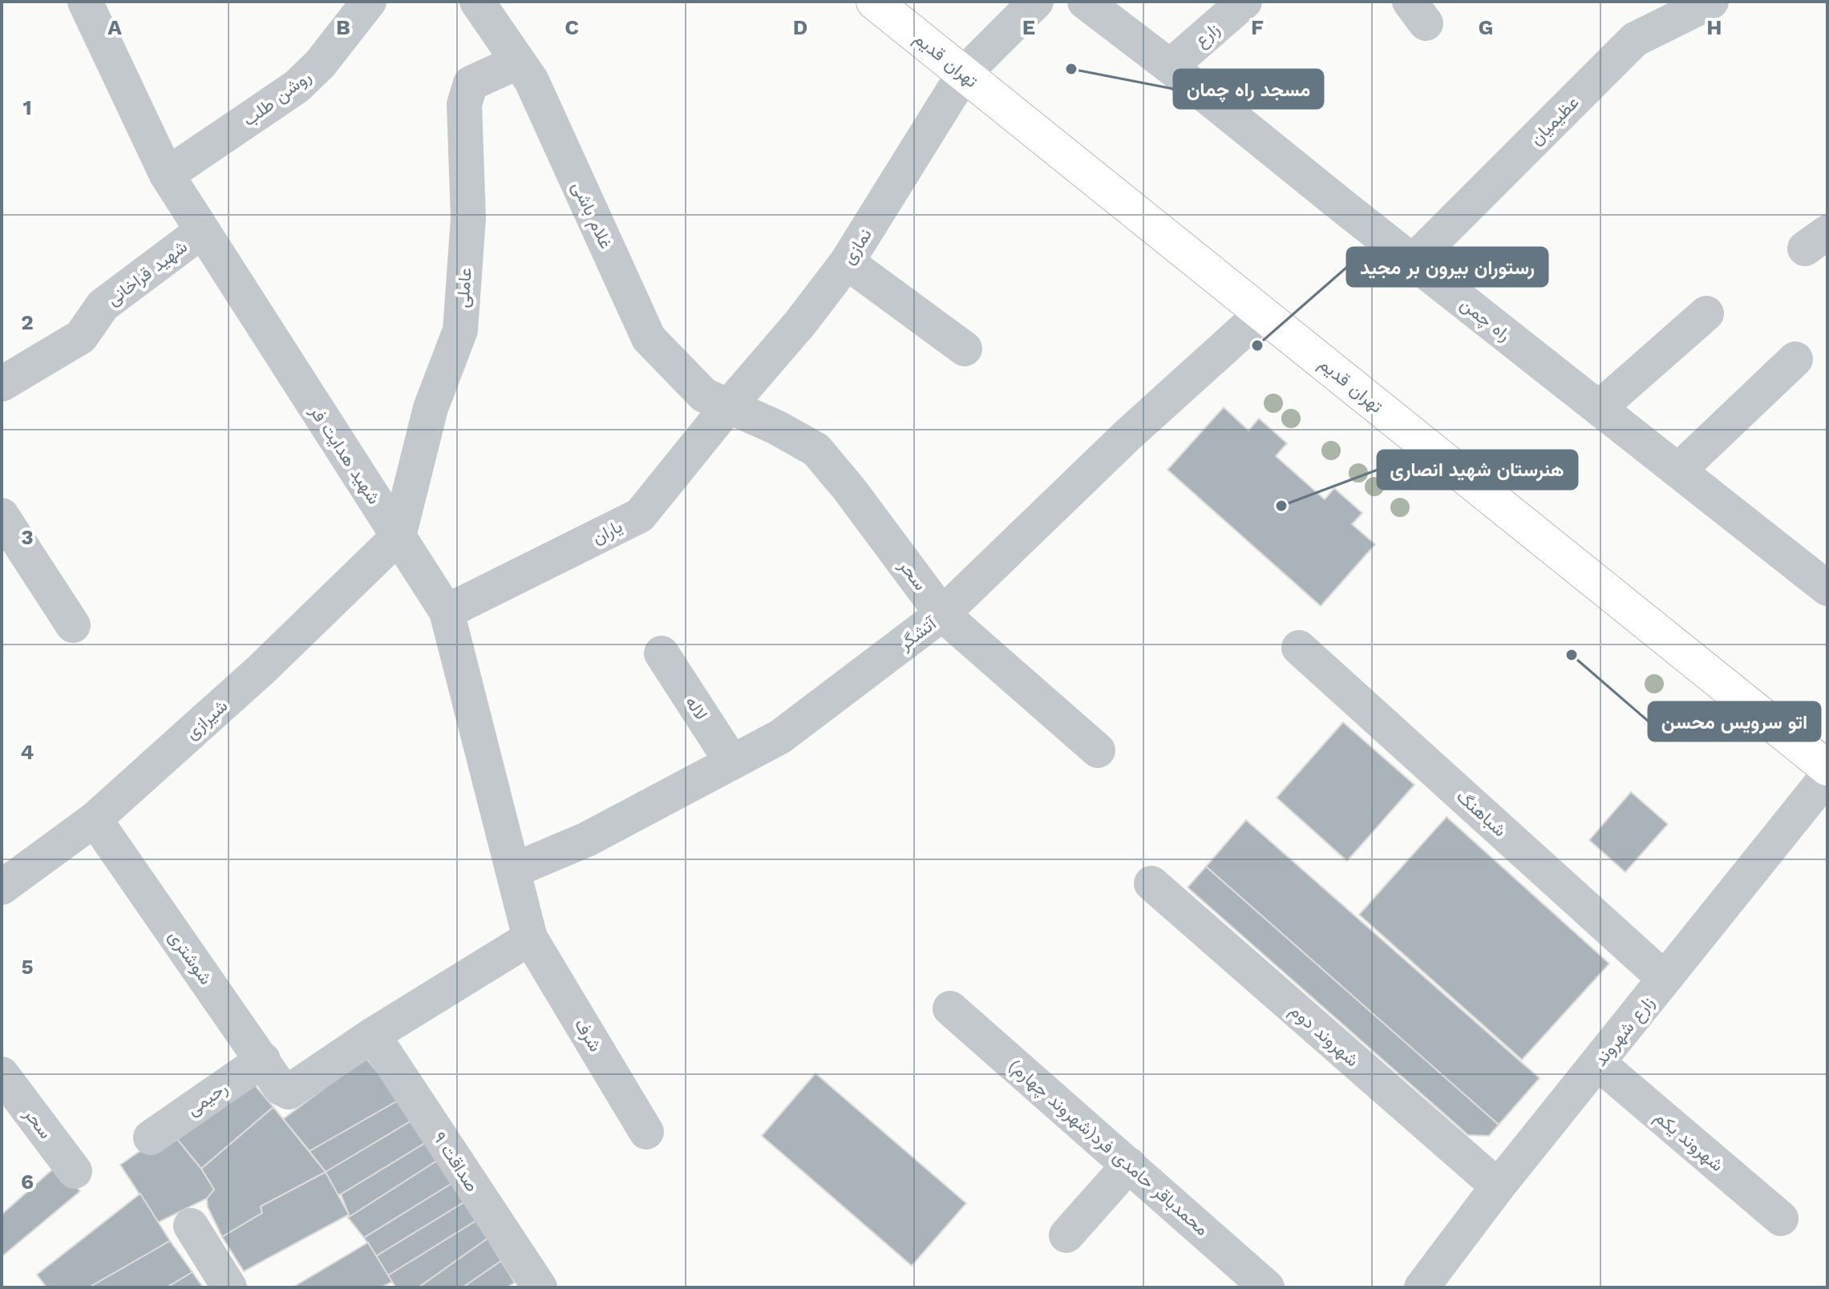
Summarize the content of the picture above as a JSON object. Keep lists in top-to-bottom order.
{
  "streets": {
    "main road": ["تهران قدیم"],
    "street": [
      "زارع",
      "روشن طلب",
      "عظیمیان",
      "غلام باشی",
      "نمازی",
      "شهید قراخانی",
      "عاملی",
      "راه چمن",
      "شهید هدایت فر",
      "یاران",
      "سحر",
      "آتشگر",
      "لاله",
      "شیرازی",
      "شباهنگ",
      "شوشتری",
      "زارع شهروند",
      "شرف",
      "شهروند دوم",
      "رحیمی",
      "شهروند یکم",
      "محمدباقر حامدی فرد(شهروند چهارم)",
      "صداقت ۹"
    ]
  },
  "crossings": [
    ["زارع", "راه چمن"],
    ["تهران قدیم", "نمازی"],
    ["تهران قدیم", "آتشگر"],
    ["روشن طلب", "شهید هدایت فر"],
    ["عظیمیان", "راه چمن"],
    ["غلام باشی", "نمازی"],
    ["غلام باشی", "عاملی"],
    ["غلام باشی", "یاران"],
    ["غلام باشی", "سحر"],
    ["نمازی", "یاران"],
    ["نمازی", "سحر"],
    ["شهید قراخانی", "شهید هدایت فر"],
    ["عاملی", "شهید هدایت فر"],
    ["عاملی", "شیرازی"],
    ["شهید هدایت فر", "یاران"],
    ["شهید هدایت فر", "آتشگر"],
    ["شهید هدایت فر", "شیرازی"],
    ["شهید هدایت فر", "شرف"],
    ["یاران", "سحر"],
    ["سحر", "آتشگر"],
    ["آتشگر", "لاله"],
    ["شیرازی", "شوشتری"],
    ["شباهنگ", "زارع شهروند"],
    ["شوشتری", "رحیمی"],
    ["شوشتری", "صداقت ۹"],
    ["زارع شهروند", "شهروند دوم"],
    ["زارع شهروند", "شهروند یکم"]
  ],
  "places": [
    "مسجد راه چمان",
    "رستوران بیرون بر مجید",
    "هنرستان شهید انصاری",
    "اتو سرویس محسن"
  ],
  "grid": {
    "columns": [
      "A",
      "B",
      "C",
      "D",
      "E",
      "F",
      "G",
      "H"
    ],
    "rows": [
      "1",
      "2",
      "3",
      "4",
      "5",
      "6"
    ]
  }
}
